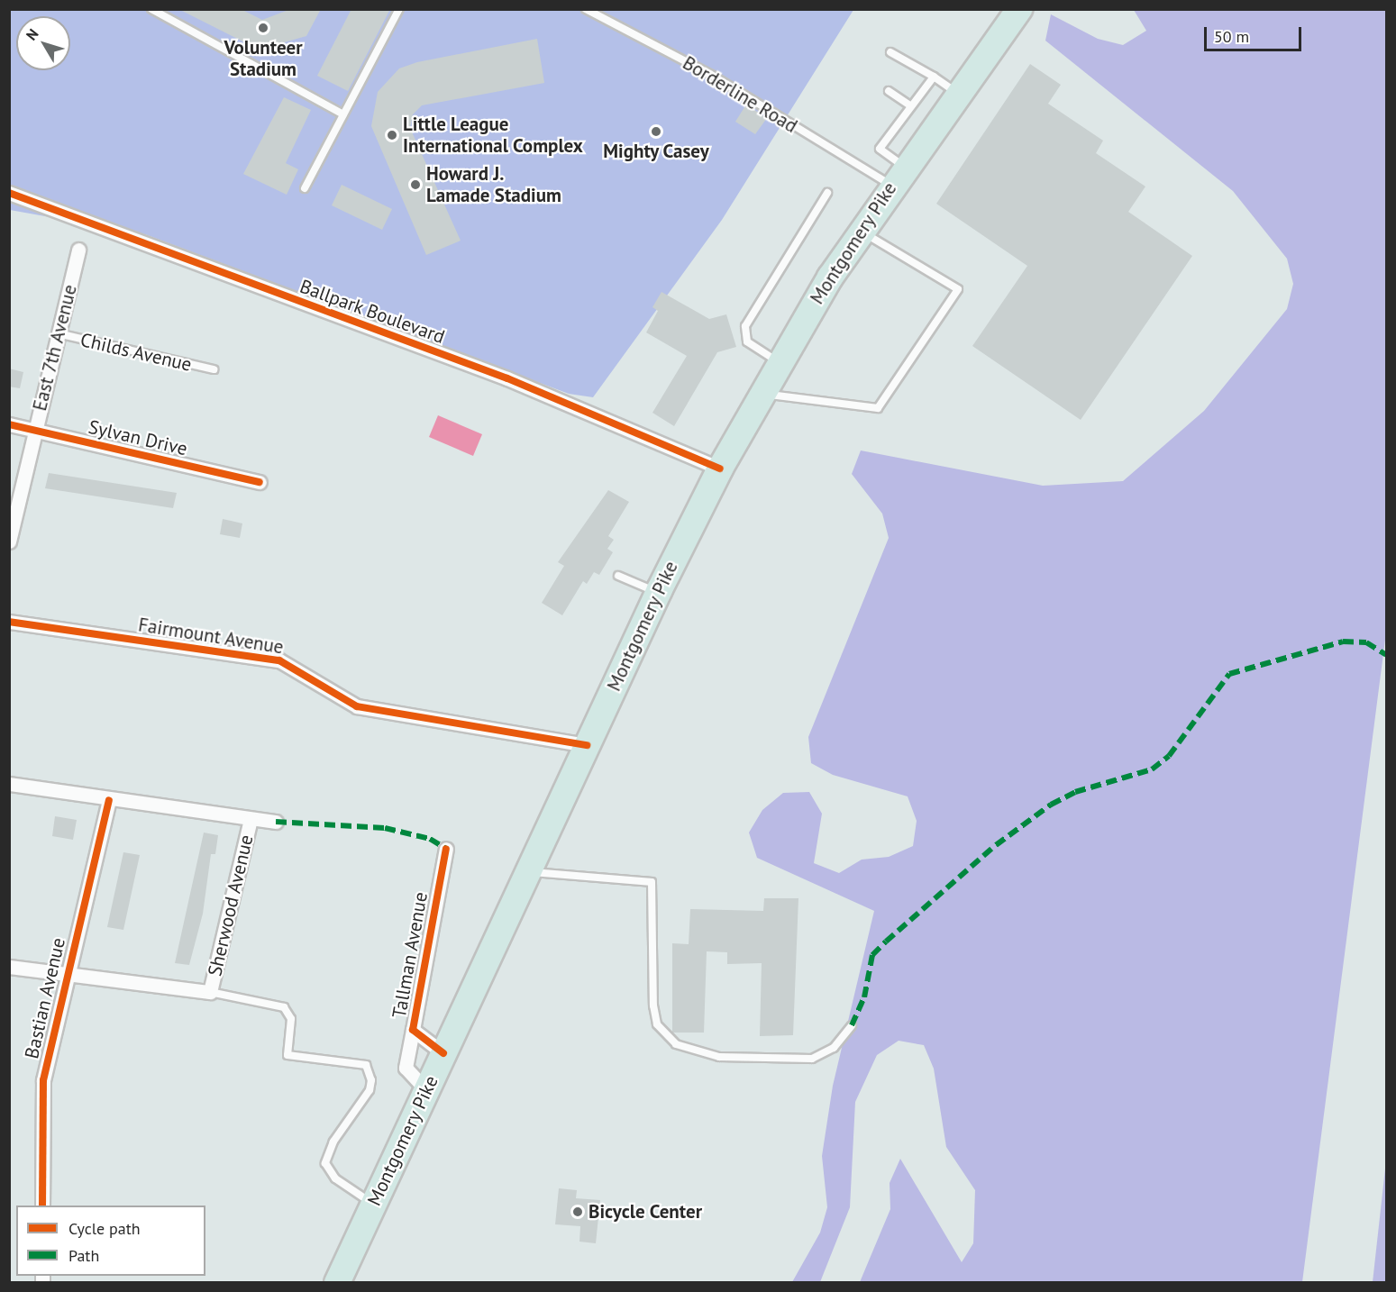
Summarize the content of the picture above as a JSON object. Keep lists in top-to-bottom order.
{
  "streets": {
    "highway": ["Montgomery Pike"],
    "street": [
      "Ballpark Boulevard",
      "East 7th Avenue",
      "Sylvan Drive",
      "Fairmount Avenue",
      "Sherwood Avenue",
      "Tallman Avenue",
      "Bastian Avenue"
    ],
    "lane": ["Borderline Road", "Childs Avenue"]
  },
  "crossings": [
    ["Borderline Road", "Montgomery Pike"],
    ["Montgomery Pike", "Ballpark Boulevard"],
    ["Montgomery Pike", "Fairmount Avenue"],
    ["Montgomery Pike", "Tallman Avenue"],
    ["East 7th Avenue", "Childs Avenue"],
    ["East 7th Avenue", "Sylvan Drive"]
  ],
  "places": [
    "Volunteer Stadium",
    "Mighty Casey",
    "Little League International Complex",
    "Howard J. Lamade Stadium",
    "Bicycle Center"
  ],
  "legend": ["Cycle path", "Path"],
  "scale_bar": "50 m",
  "north": "top left"
}
